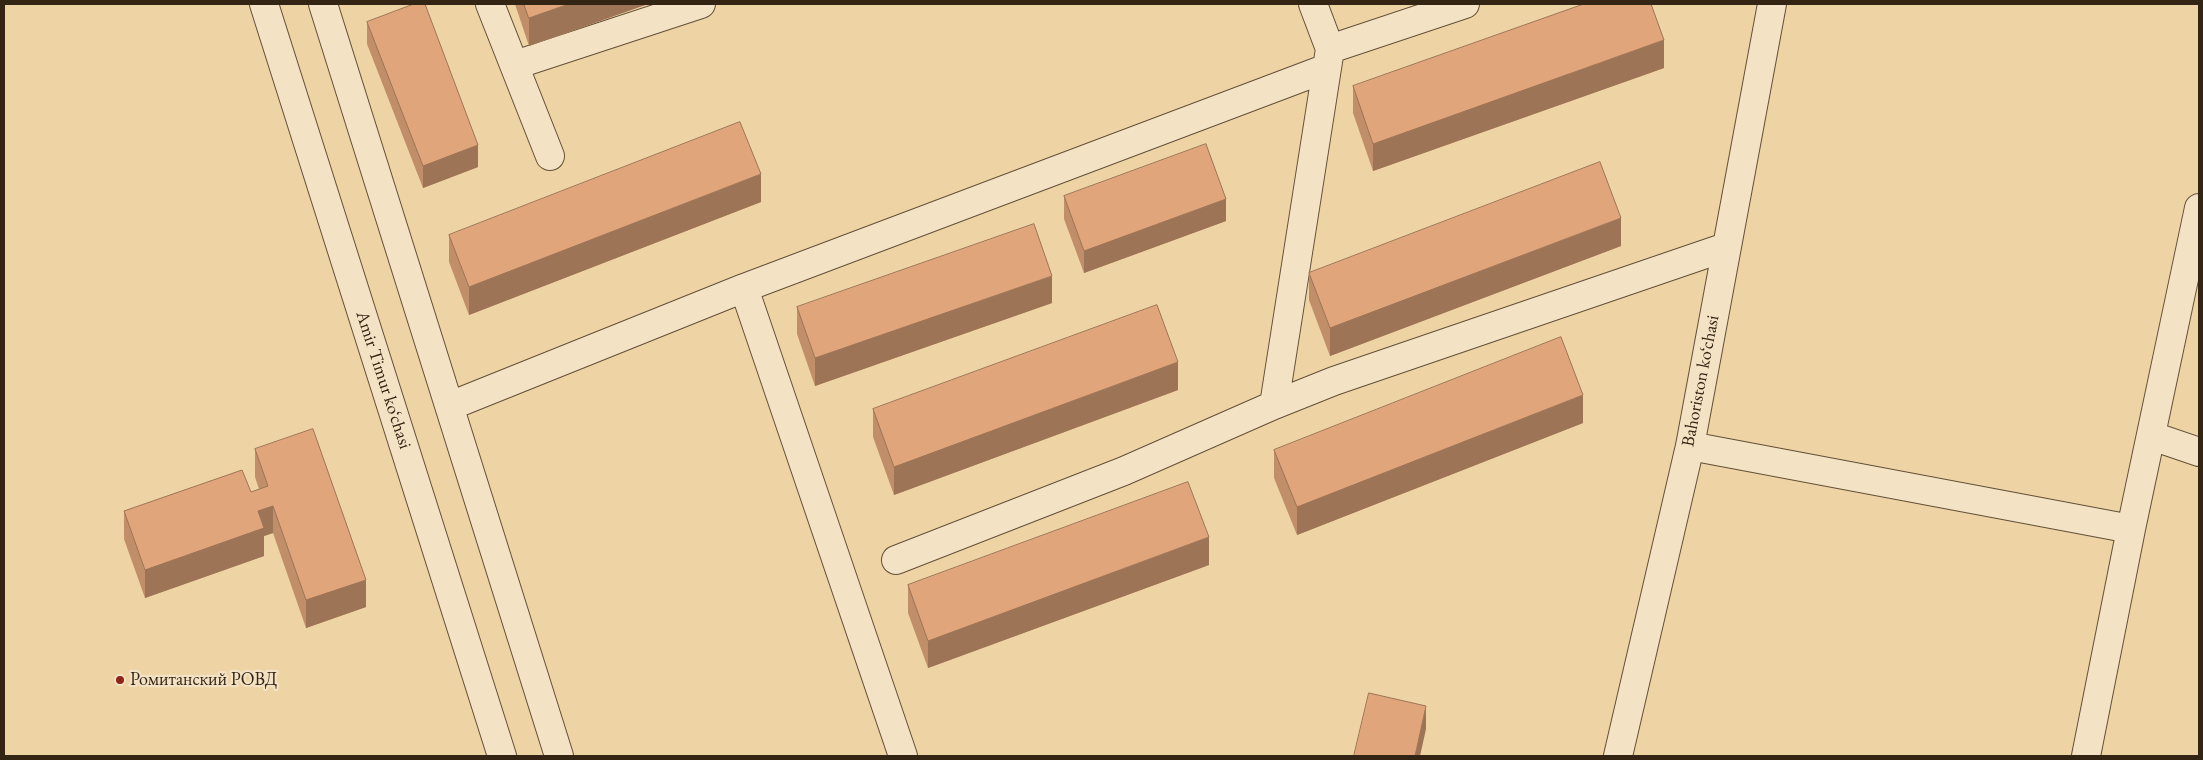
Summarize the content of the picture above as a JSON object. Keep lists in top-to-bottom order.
{
  "streets": {
    "street": ["Amir Timur ko‘chasi", "Bahoriston ko‘chasi"]
  },
  "places": ["Ромитанский РОВД"]
}
